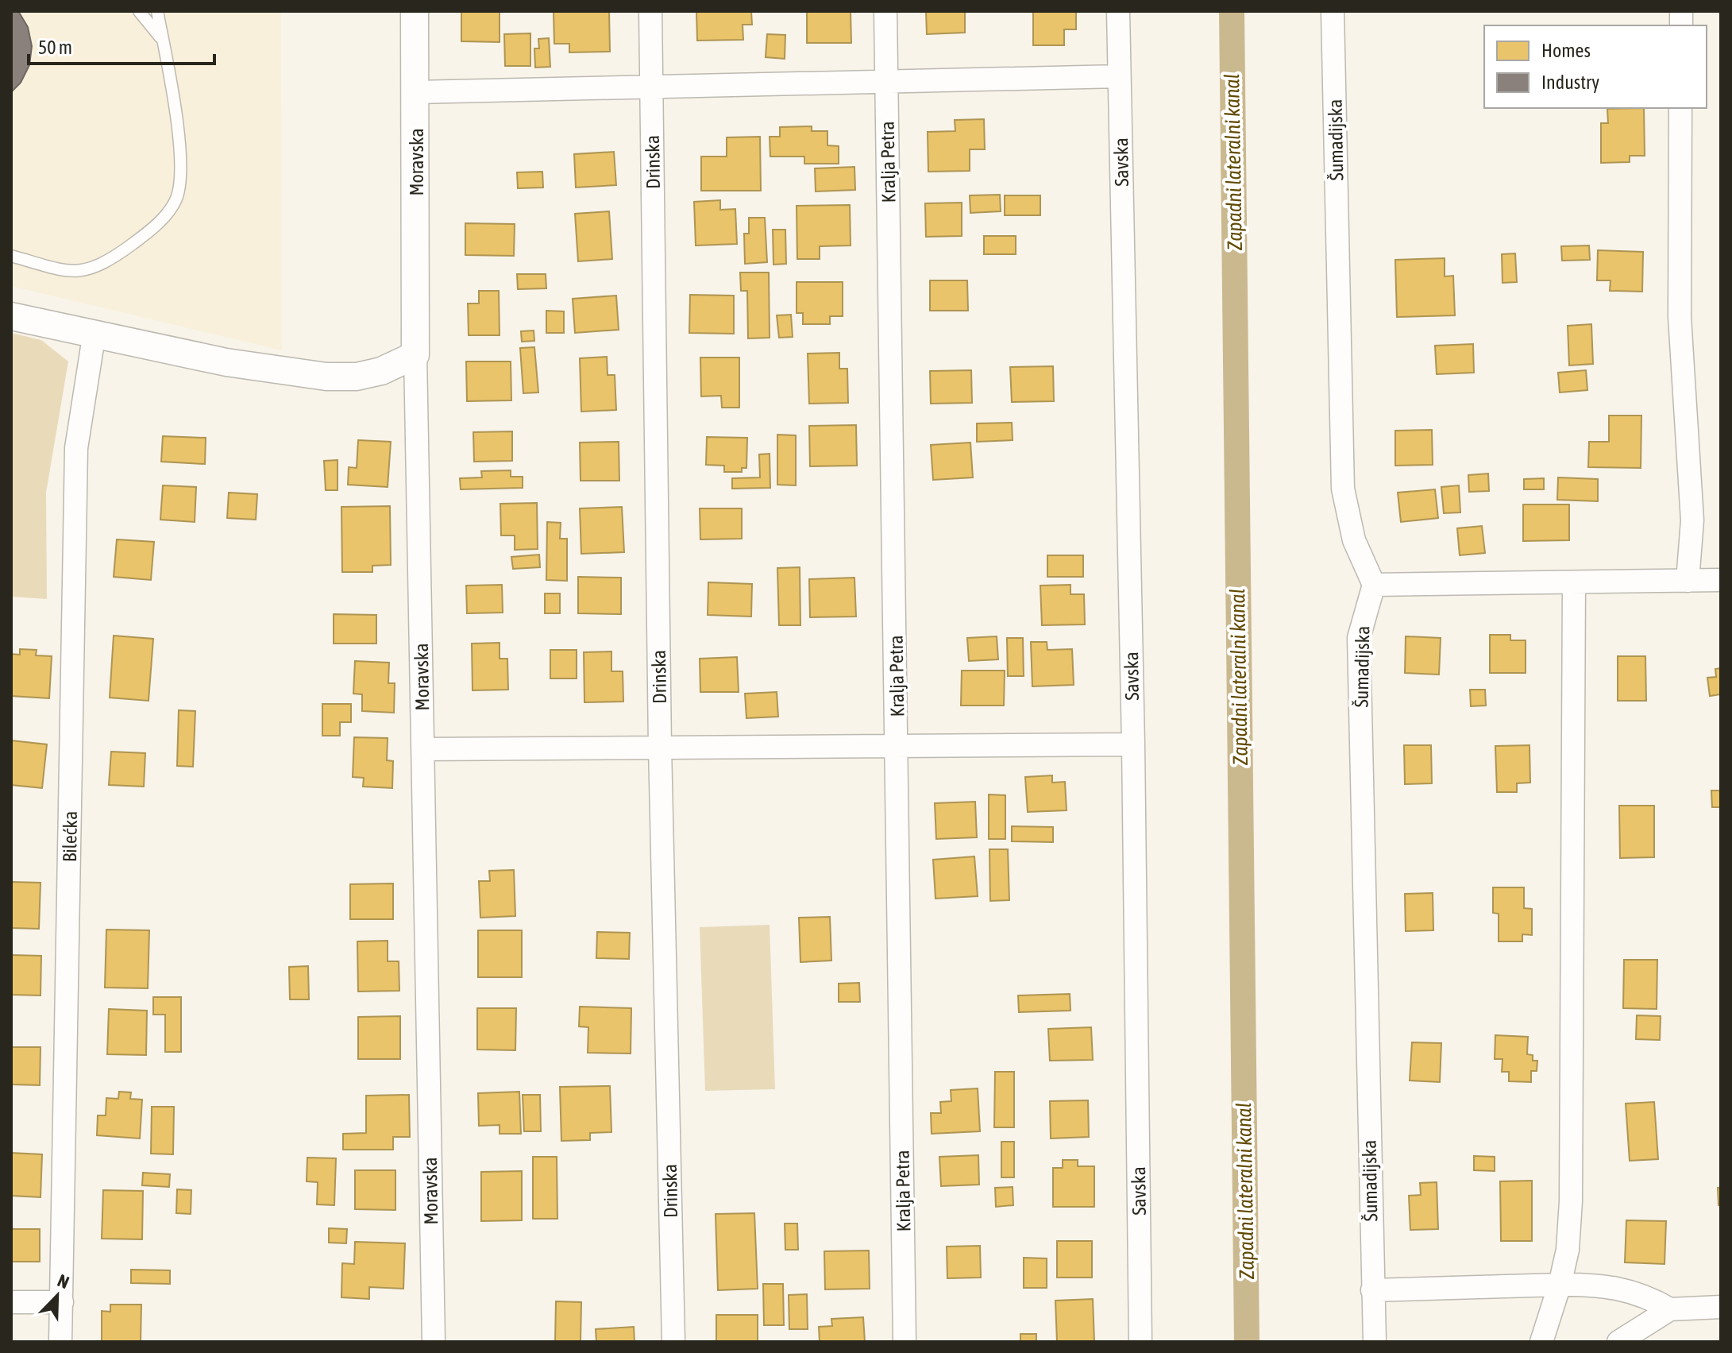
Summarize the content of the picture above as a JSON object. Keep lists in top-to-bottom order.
{
  "streets": {
    "street": [
      "Šumadijska",
      "Moravska",
      "Drinska",
      "Kralja Petra",
      "Savska",
      "Bilećka"
    ]
  },
  "water": ["Zapadni lateralni kanal"],
  "legend": ["Homes", "Industry"],
  "scale_bar": "50 m",
  "north": "top right"
}
